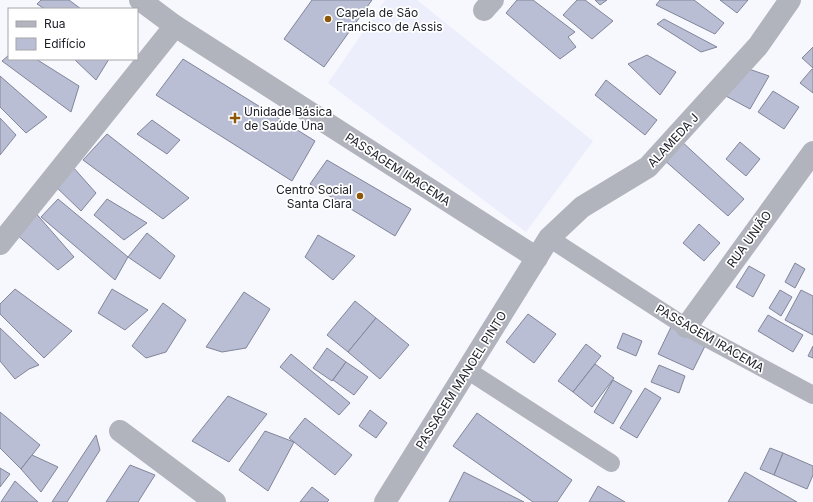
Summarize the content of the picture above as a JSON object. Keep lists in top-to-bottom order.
{
  "streets": {
    "street": [
      "ALAMEDA J",
      "PASSAGEM IRACEMA",
      "RUA UNIÃO",
      "PASSAGEM MANOEL PINTO"
    ]
  },
  "crossings": [
    ["ALAMEDA J", "PASSAGEM IRACEMA"],
    ["ALAMEDA J", "PASSAGEM MANOEL PINTO"],
    ["PASSAGEM IRACEMA", "RUA UNIÃO"],
    ["PASSAGEM IRACEMA", "PASSAGEM MANOEL PINTO"]
  ],
  "places": {
    "other": ["Capela de São Francisco de Assis", "Centro Social Santa Clara"],
    "health": ["Unidade Básica de Saúde Una"]
  },
  "legend": ["Rua", "Edifício"]
}
